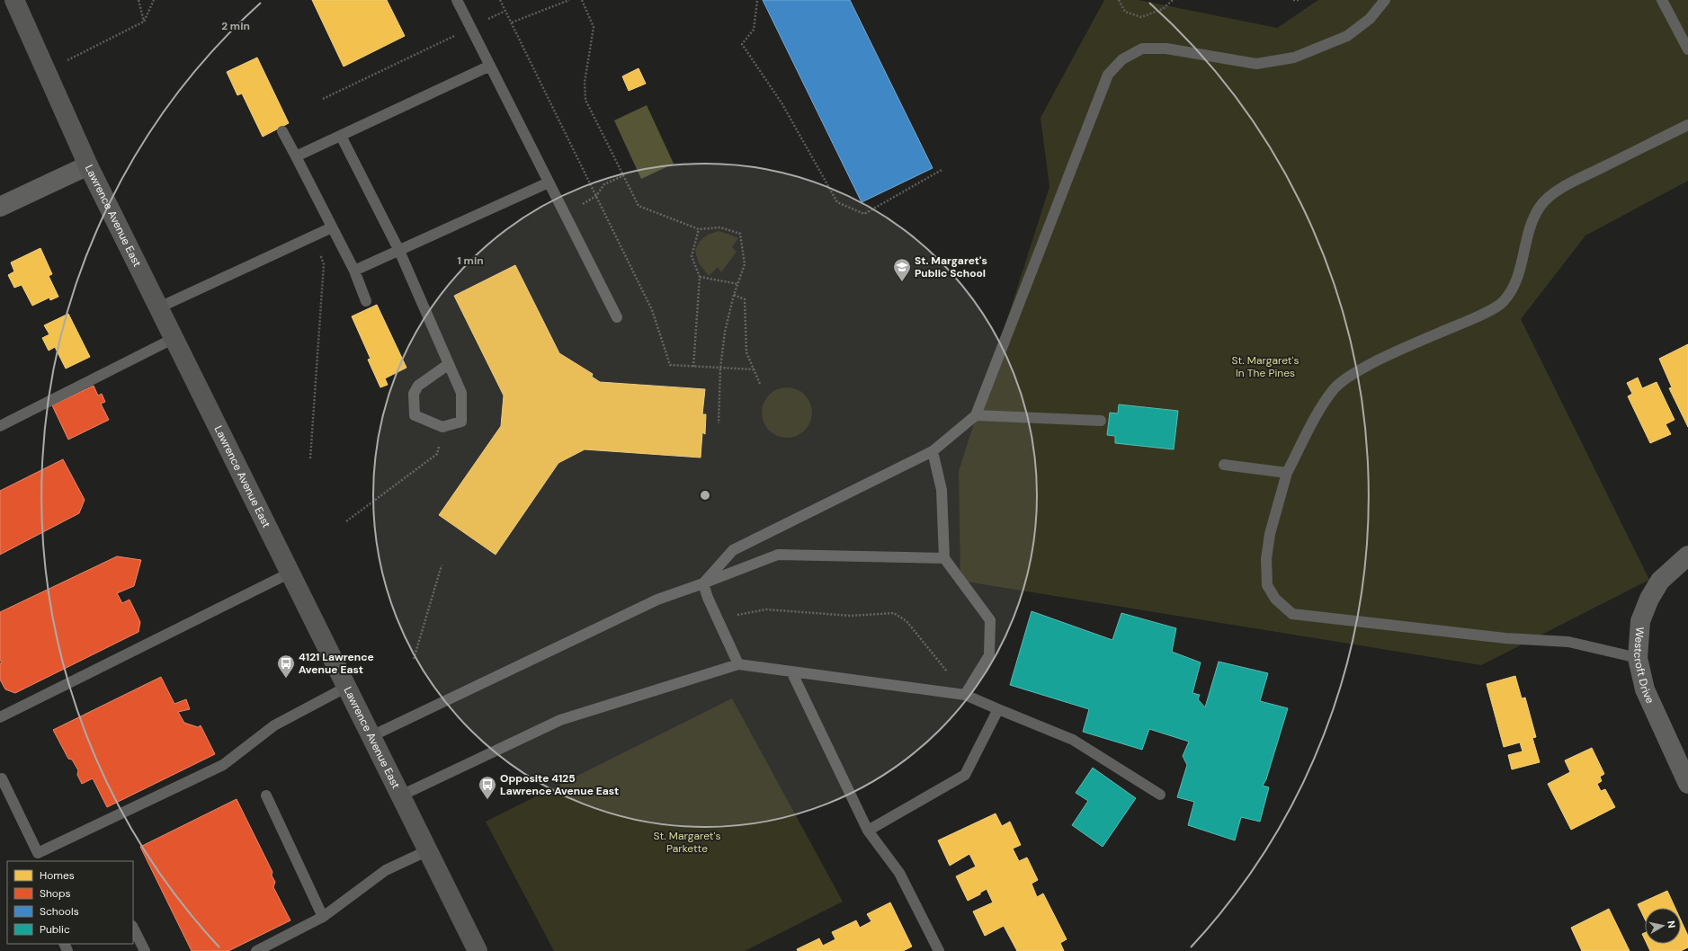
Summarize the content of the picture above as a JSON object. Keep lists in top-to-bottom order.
{
  "streets": {
    "main road": ["Lawrence Avenue East"],
    "street": ["Westcroft Drive"]
  },
  "parks": ["St. Margaret's In The Pines", "St. Margaret's Parkette"],
  "places": {
    "school or university": ["St. Margaret's Public School"],
    "bus stop": ["4121 Lawrence Avenue East", "Opposite 4125 Lawrence Avenue East"]
  },
  "legend": [
    "Homes",
    "Shops",
    "Schools",
    "Public"
  ],
  "north": "right",
  "rings": ["2 min", "1 min"]
}
